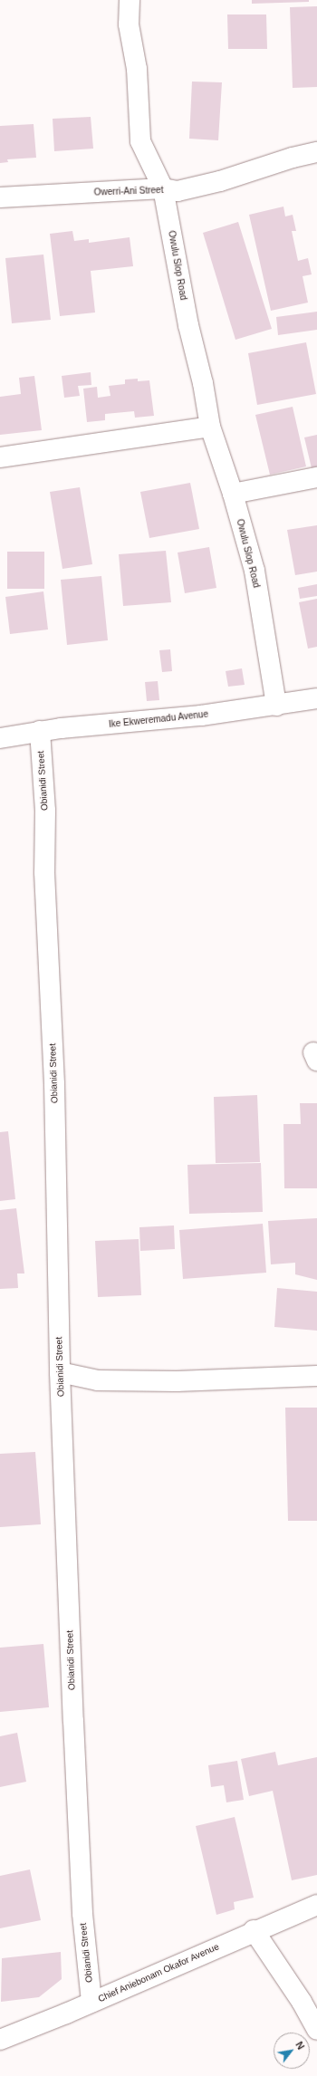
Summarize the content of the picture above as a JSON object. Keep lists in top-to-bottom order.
{
  "streets": {
    "street": [
      "Owerri-Ani Street",
      "Owulu Slop Road",
      "Ike Ekweremadu Avenue",
      "Obianidi Street",
      "Chief Aniebonam Okafor Avenue"
    ]
  },
  "crossings": [
    ["Owerri-Ani Street", "Owulu Slop Road"],
    ["Owulu Slop Road", "Ike Ekweremadu Avenue"],
    ["Ike Ekweremadu Avenue", "Obianidi Street"],
    ["Obianidi Street", "Chief Aniebonam Okafor Avenue"]
  ],
  "north": "top right"
}
